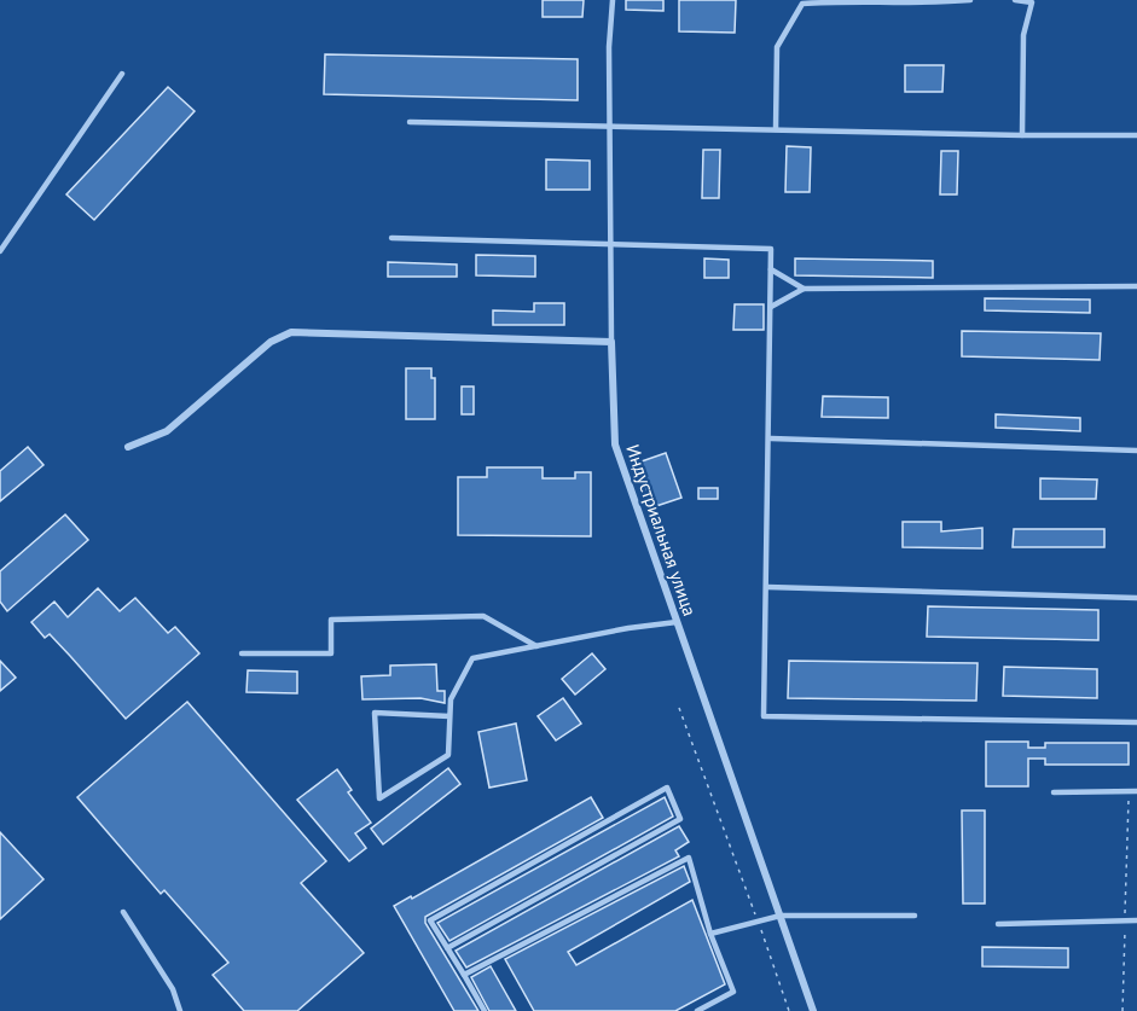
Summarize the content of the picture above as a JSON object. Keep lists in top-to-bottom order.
{
  "streets": {
    "street": ["Индустриальная улица"]
  }
}
